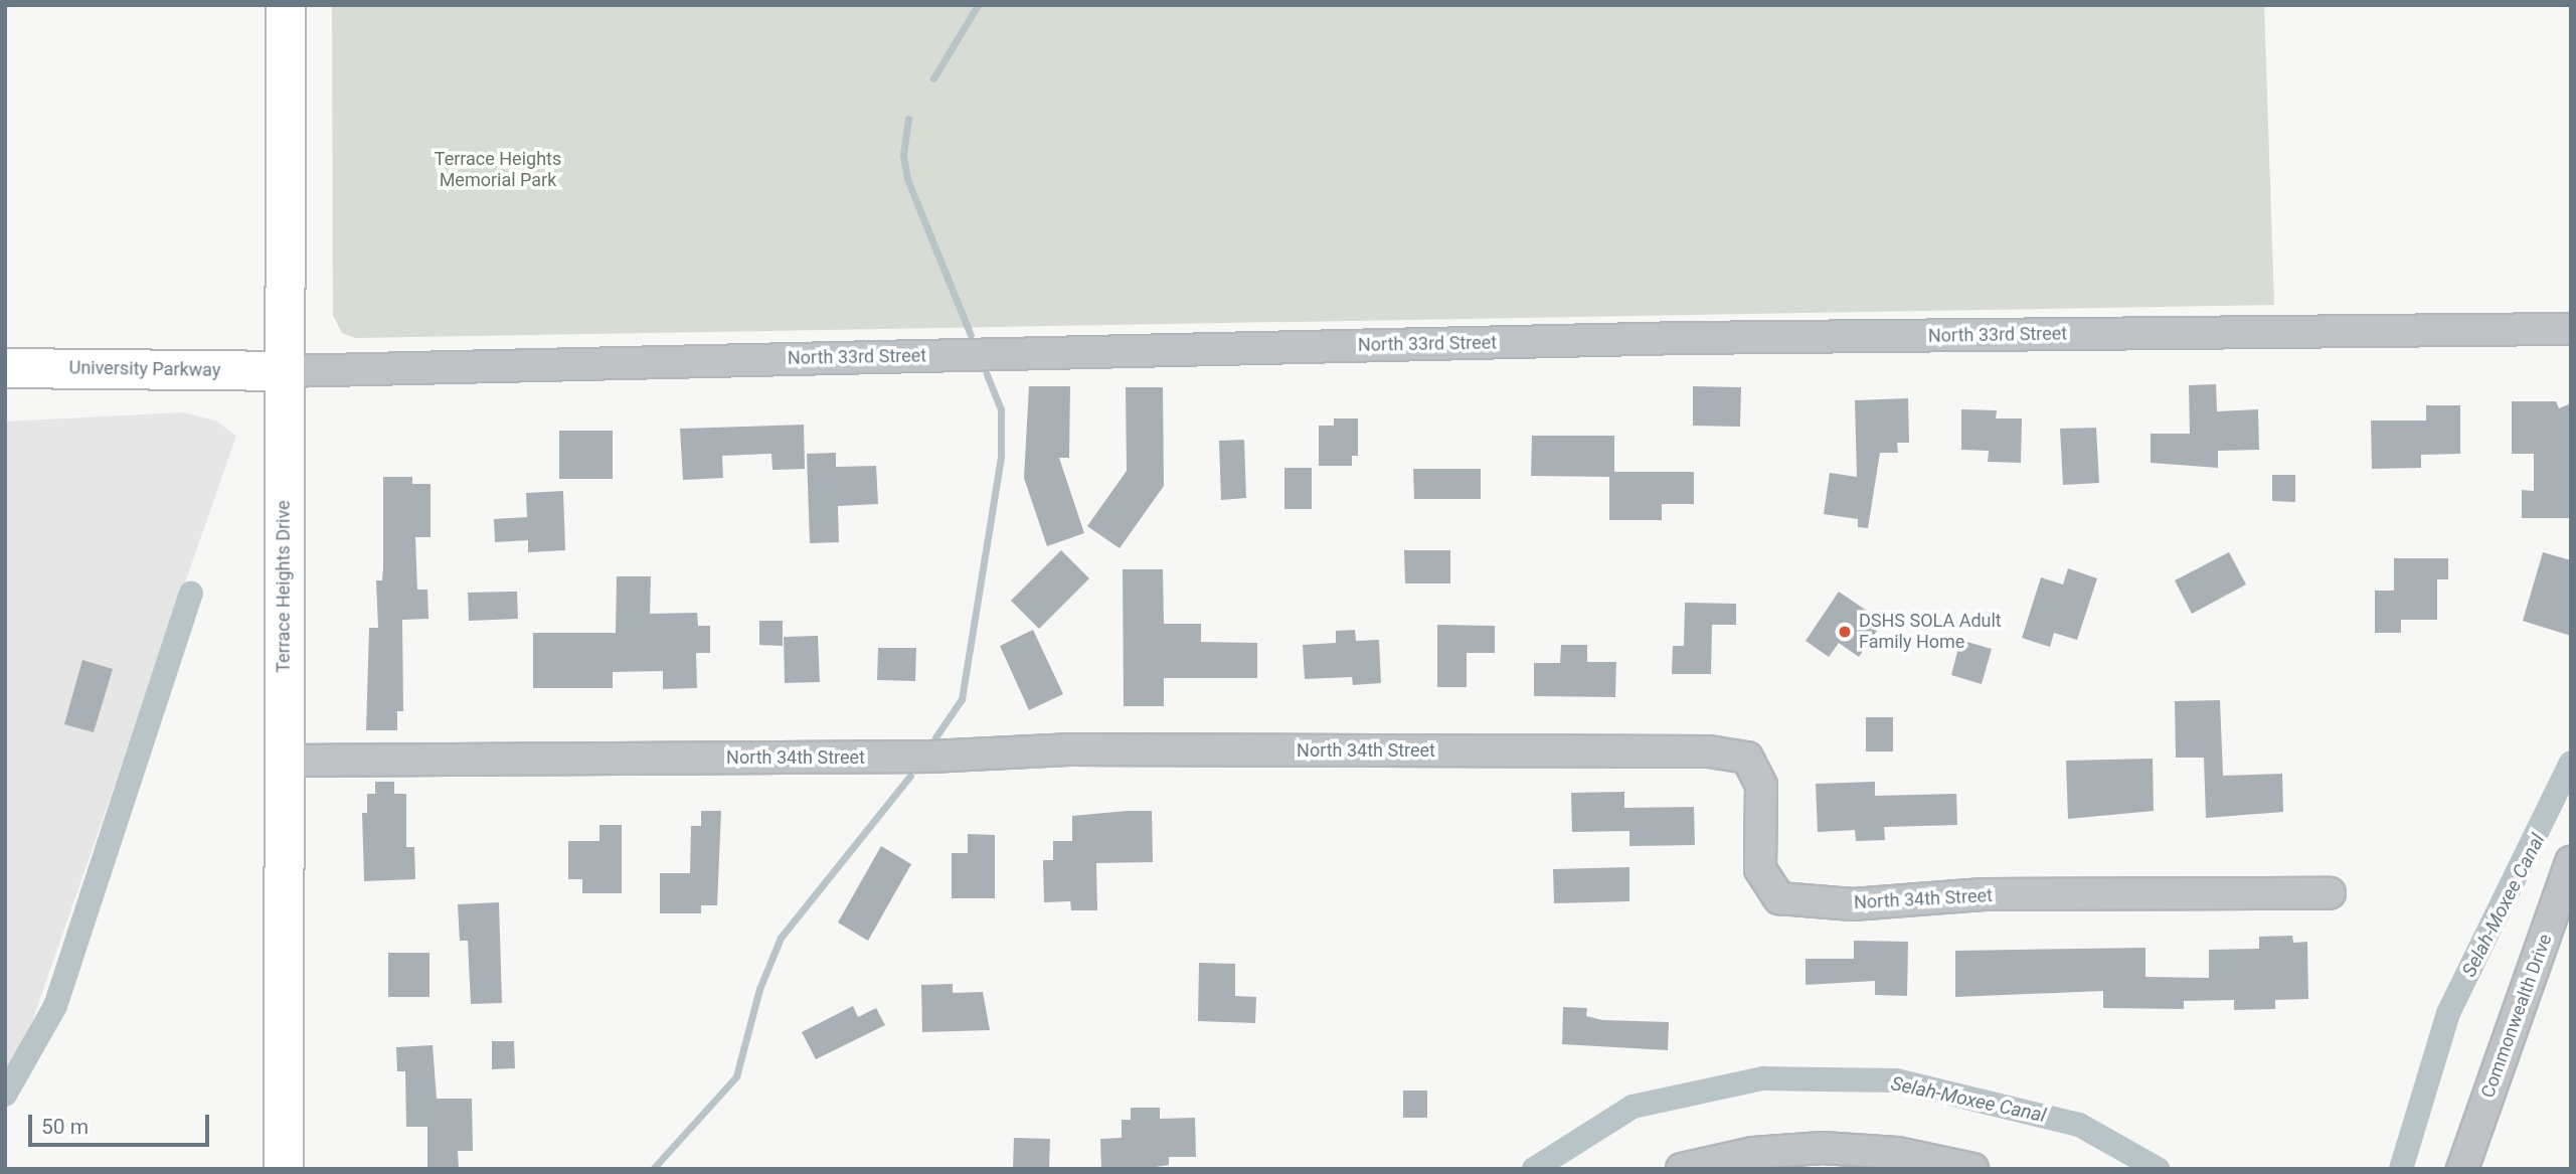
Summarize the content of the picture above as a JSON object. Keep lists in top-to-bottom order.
{
  "streets": {
    "main road": ["University Parkway", "Terrace Heights Drive"],
    "street": ["North 33rd Street", "North 34th Street", "Commonwealth Drive"]
  },
  "crossings": [
    ["North 33rd Street", "University Parkway"],
    ["North 33rd Street", "Terrace Heights Drive"],
    ["University Parkway", "Terrace Heights Drive"],
    ["Terrace Heights Drive", "North 34th Street"]
  ],
  "water": ["Selah-Moxee Canal"],
  "parks": ["Terrace Heights Memorial Park"],
  "places": ["DSHS SOLA Adult Family Home"],
  "scale_bar": "50 m"
}
